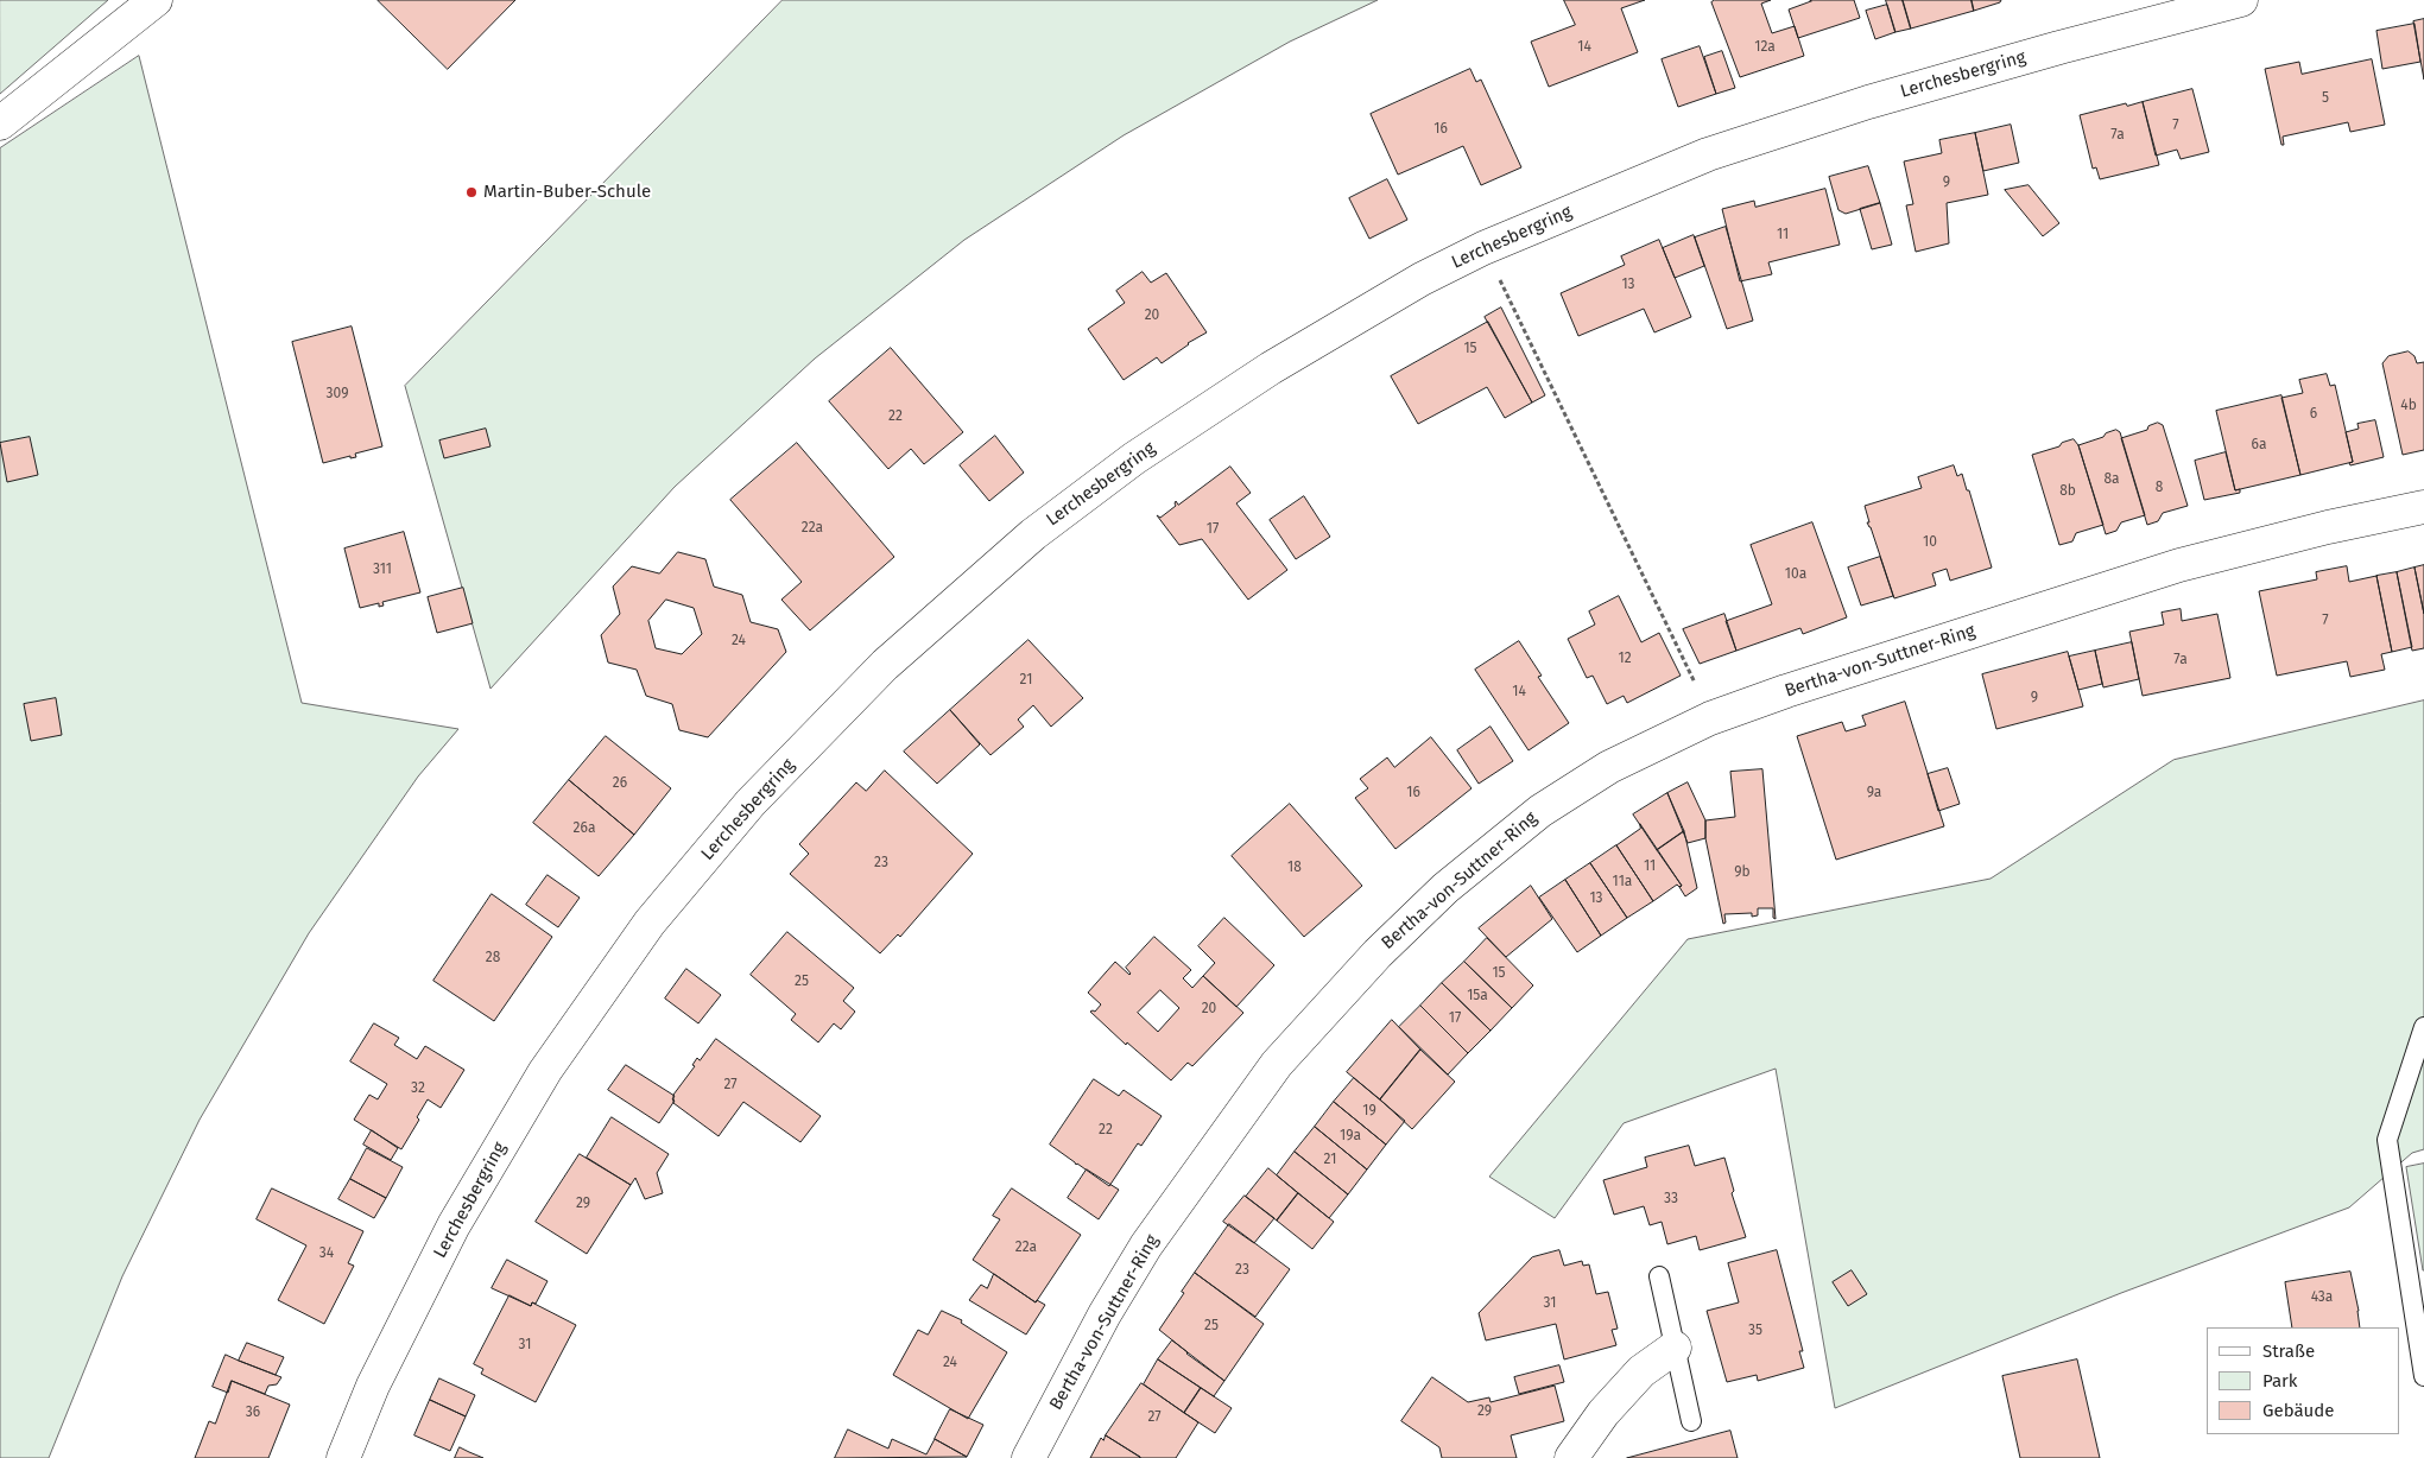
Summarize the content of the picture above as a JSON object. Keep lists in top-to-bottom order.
{
  "streets": {
    "street": ["Lerchesbergring", "Bertha-von-Suttner-Ring"]
  },
  "places": ["Martin-Buber-Schule"],
  "house_numbers": [
    "14",
    "12a",
    "5",
    "7",
    "16",
    "7a",
    "9",
    "11",
    "13",
    "20",
    "15",
    "309",
    "4b",
    "6",
    "22",
    "6a",
    "8a",
    "8",
    "8b",
    "22a",
    "17",
    "10",
    "311",
    "10a",
    "7",
    "24",
    "12",
    "7a",
    "21",
    "14",
    "9",
    "26",
    "16",
    "9a",
    "26a",
    "23",
    "11",
    "18",
    "9b",
    "11a",
    "13",
    "28",
    "15",
    "25",
    "15a",
    "20",
    "17",
    "27",
    "32",
    "19",
    "22",
    "19a",
    "21",
    "33",
    "29",
    "22a",
    "34",
    "23",
    "43a",
    "31",
    "25",
    "35",
    "31",
    "24",
    "29",
    "36",
    "27"
  ],
  "legend": ["Straße", "Park", "Gebäude"]
}
